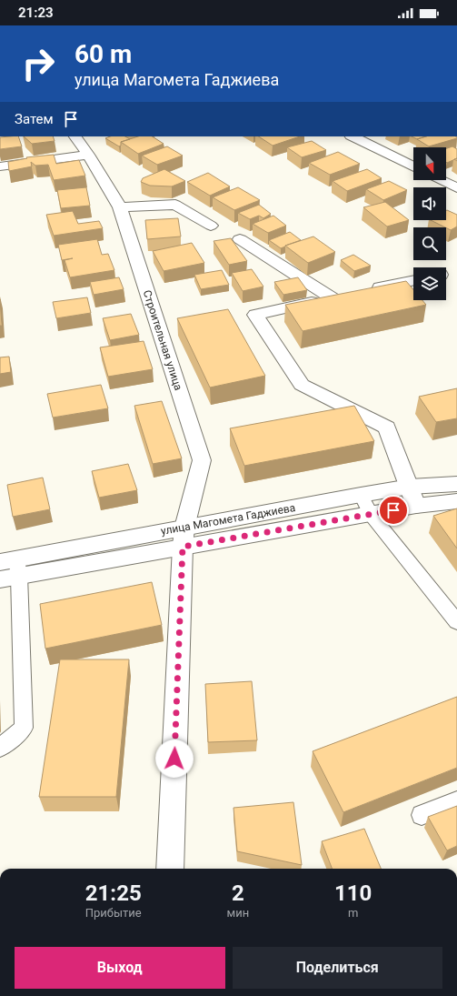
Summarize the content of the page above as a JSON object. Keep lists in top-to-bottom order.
{
  "streets": {
    "street": ["Строительная улица", "улица Магомета Гаджиева"]
  },
  "crossings": [
    ["Строительная улица", "улица Магомета Гаджиева"]
  ],
  "north": "bottom",
  "page": {
    "status": "21:23",
    "turn": ["60 m", "улица Магомета Гаджиева"],
    "then": "Затем",
    "eta": [
      "21:25",
      "Прибытие",
      "2",
      "мин",
      "110",
      "m"
    ],
    "buttons": ["Выход", "Поделиться"]
  }
}
